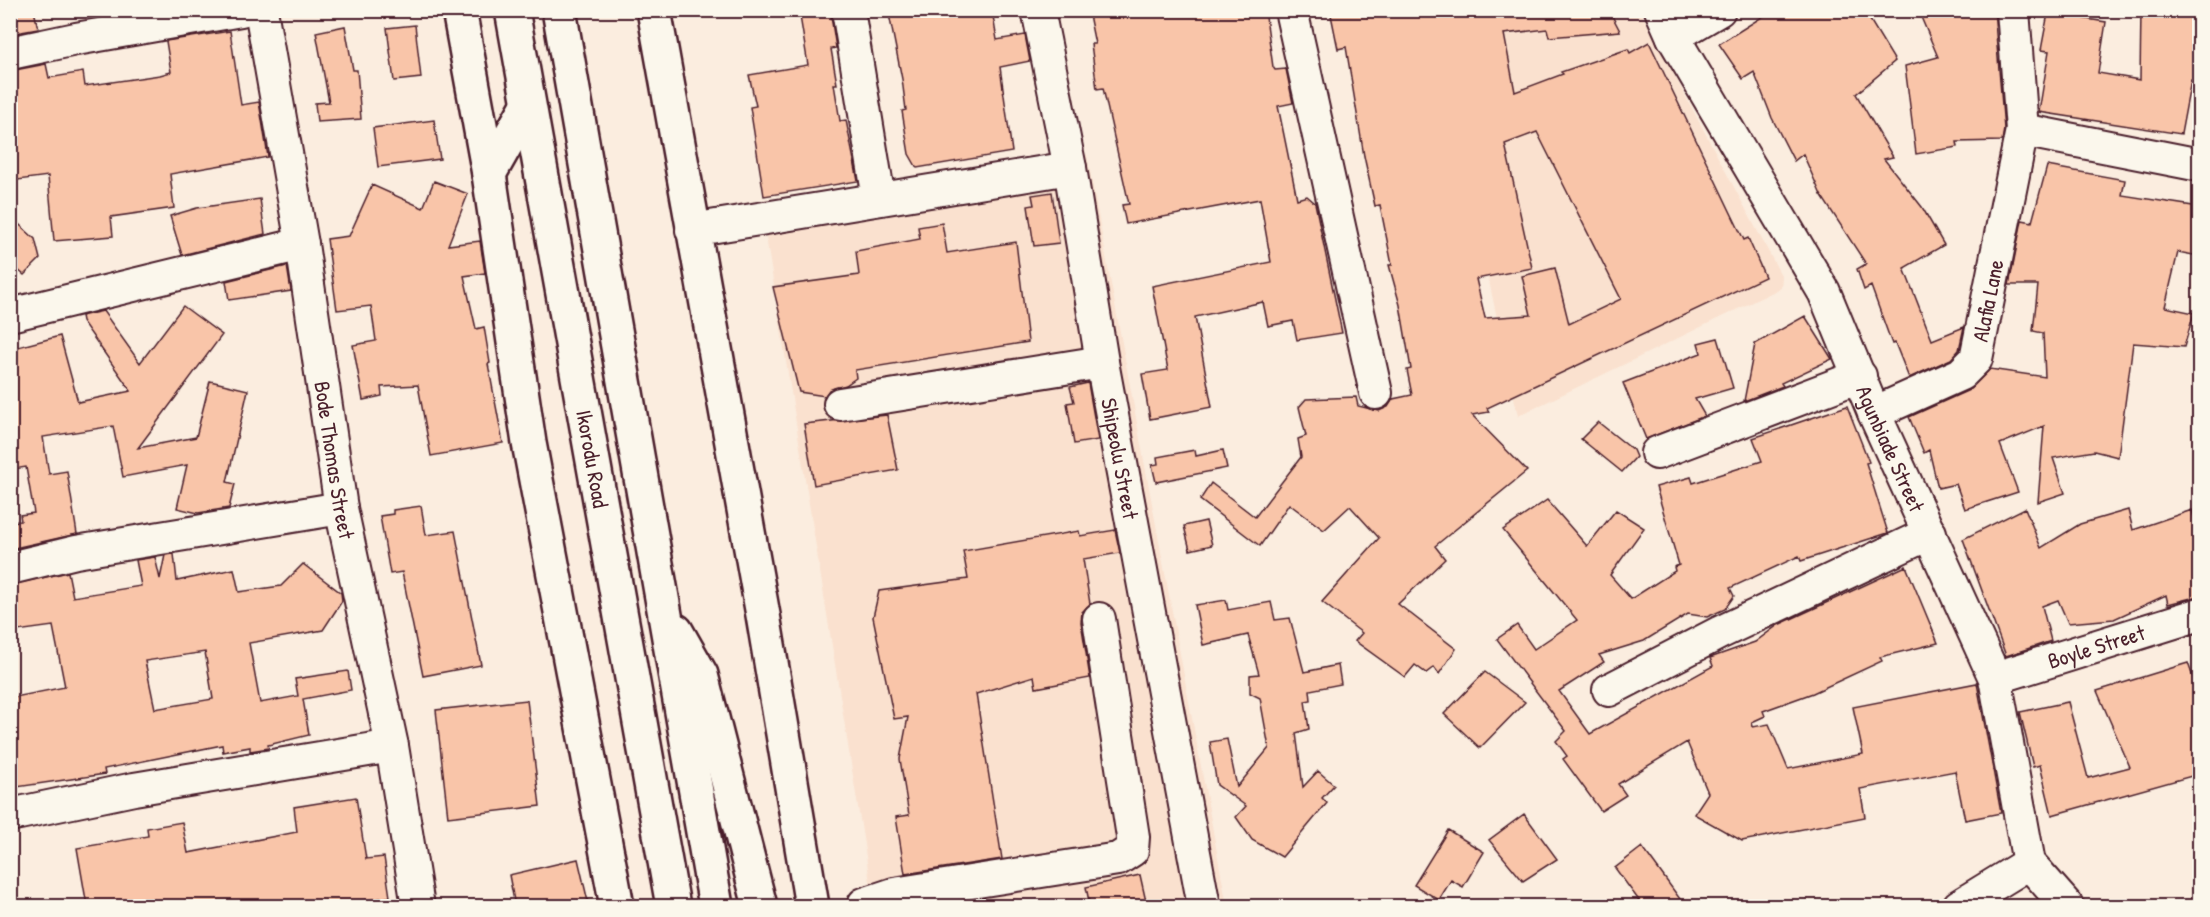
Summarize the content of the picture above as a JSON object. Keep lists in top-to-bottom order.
{
  "streets": {
    "main road": ["Ikorodu Road"],
    "street": [
      "Alafia Lane",
      "Agunbiade Street",
      "Bode Thomas Street",
      "Shipeolu Street",
      "Boyle Street"
    ]
  },
  "crossings": [
    ["Alafia Lane", "Agunbiade Street"],
    ["Agunbiade Street", "Boyle Street"]
  ]
}
